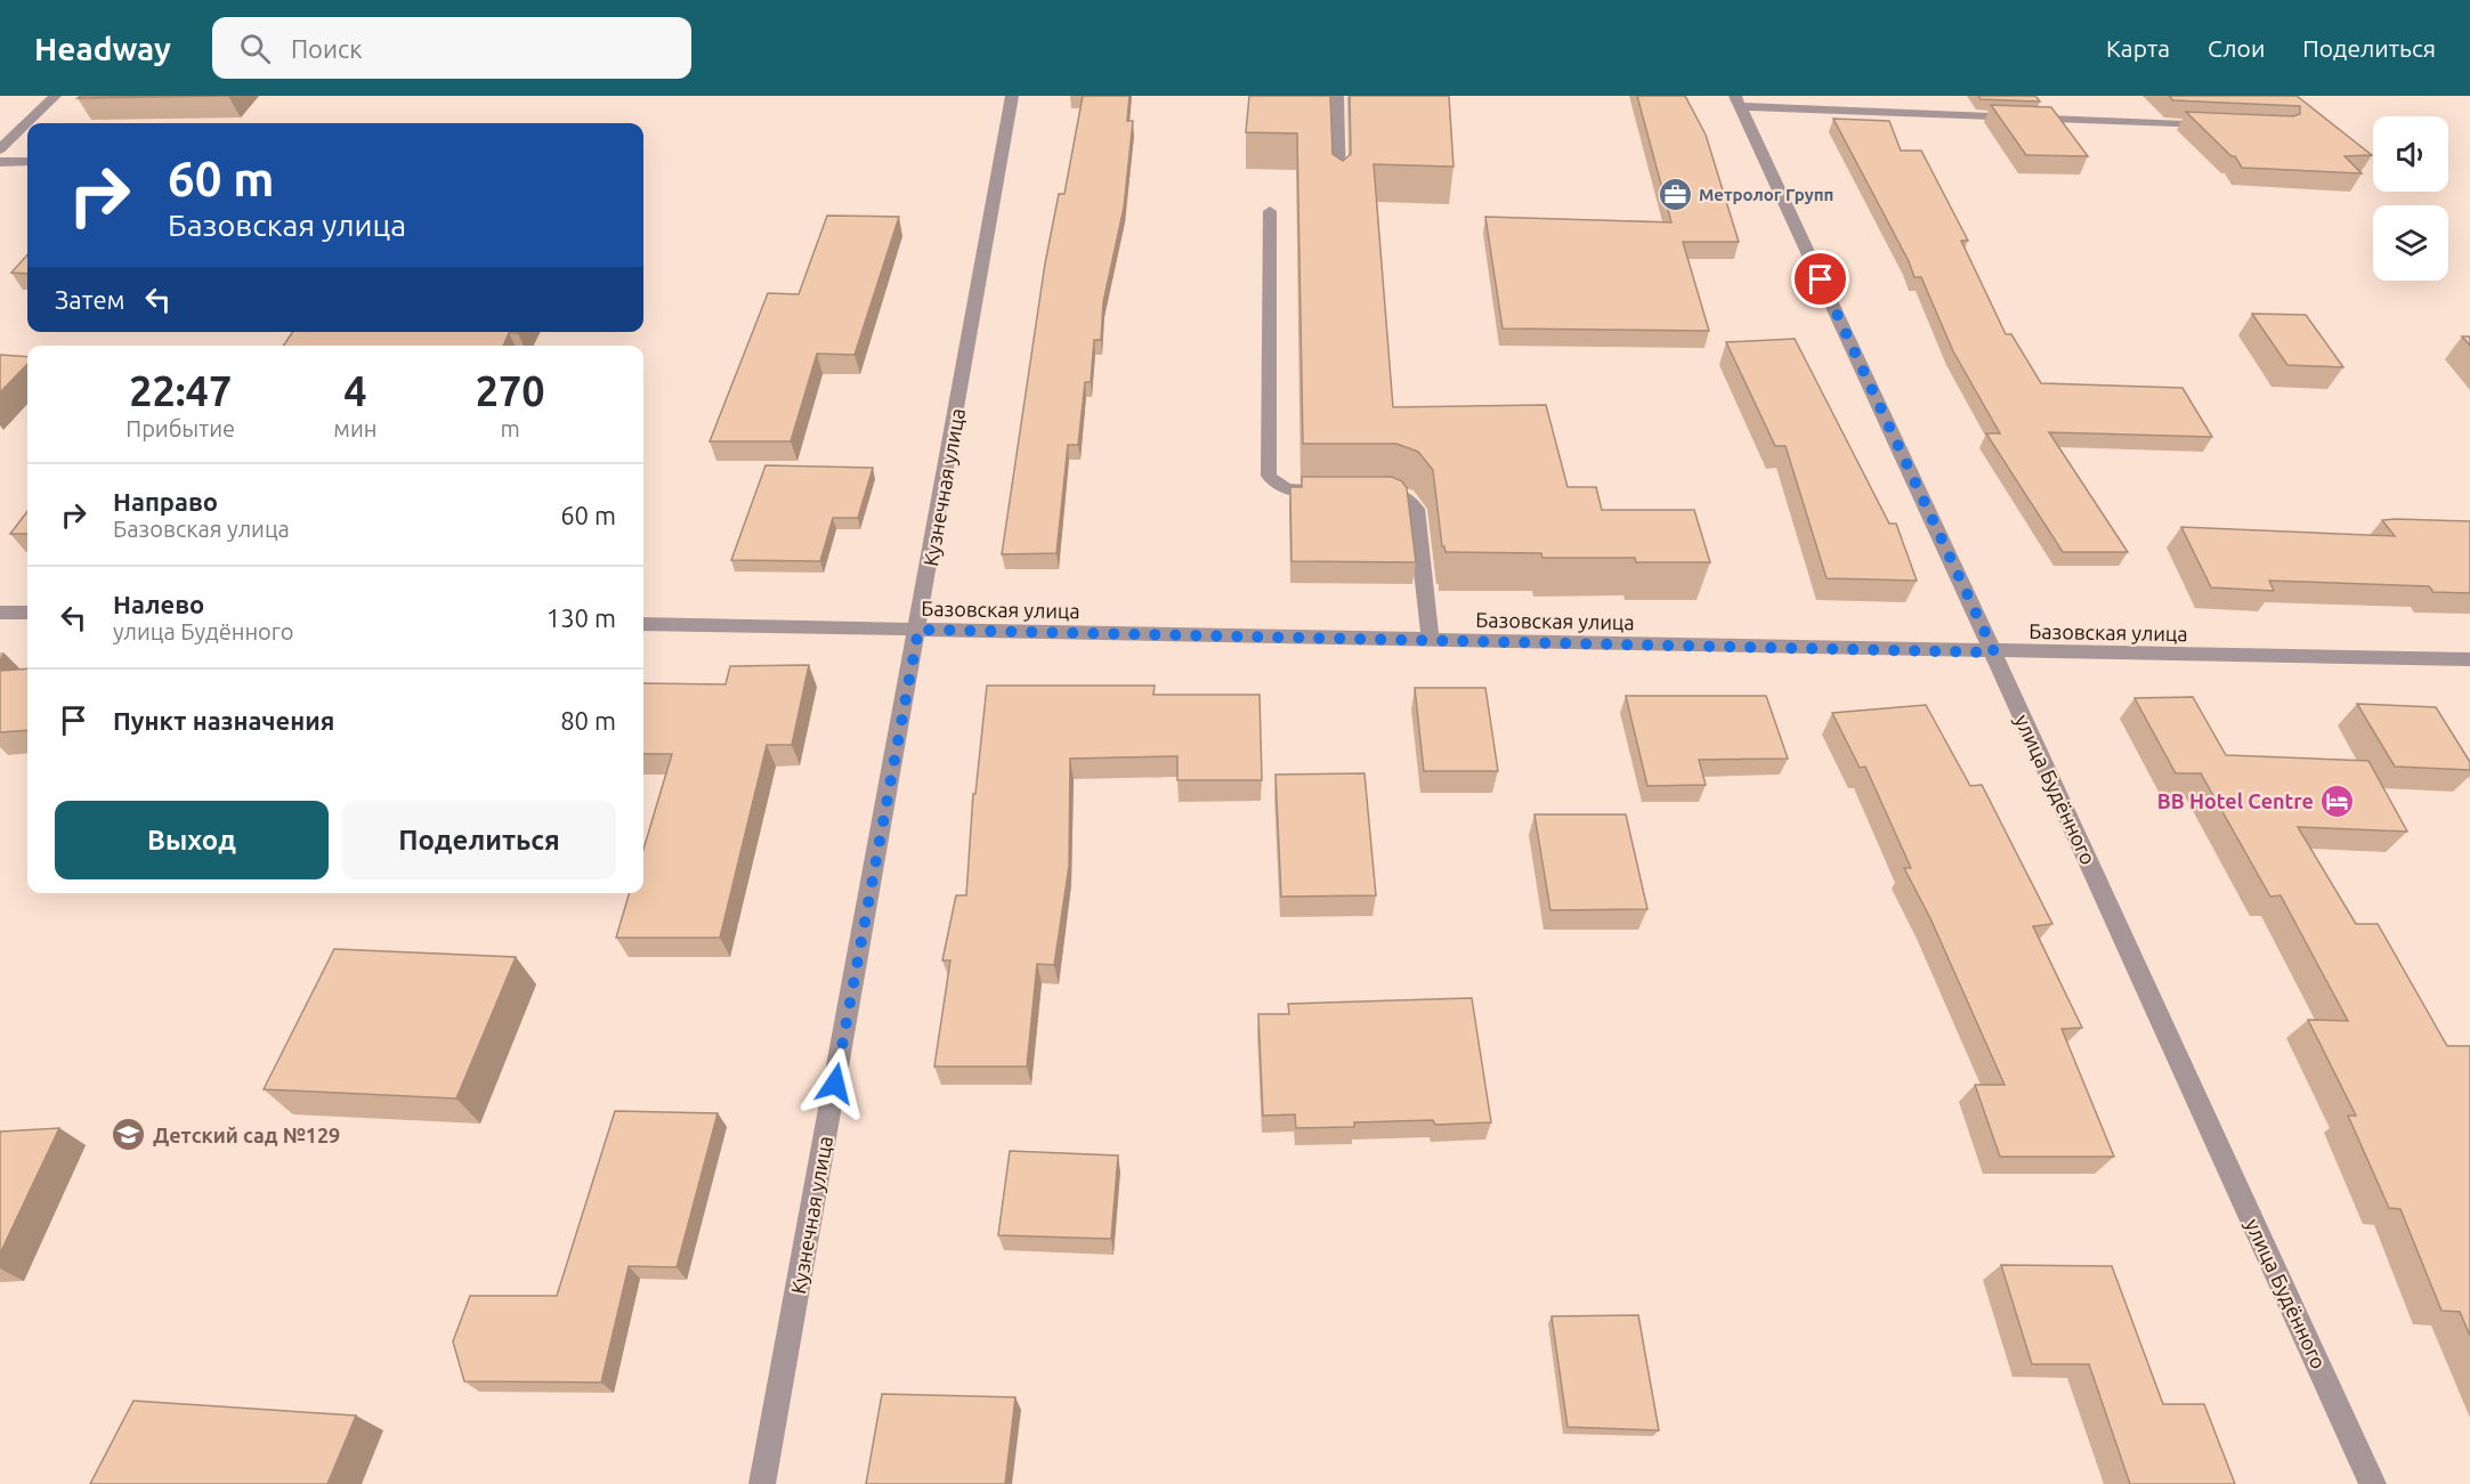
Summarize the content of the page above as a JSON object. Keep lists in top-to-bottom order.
{
  "streets": {
    "street": ["Кузнечная улица", "Базовская улица", "улица Будённого"]
  },
  "crossings": [
    ["Кузнечная улица", "Базовская улица"],
    ["Базовская улица", "улица Будённого"]
  ],
  "places": {
    "office": ["Метролог Групп"],
    "hotel": ["BB Hotel Centre"],
    "school or university": ["Детский сад №129"]
  },
  "page": {
    "header": "Headway",
    "search": "Поиск",
    "nav": ["Карта", "Слои", "Поделиться"],
    "turn": ["60 m", "Базовская улица"],
    "then": "Затем",
    "eta": [
      "22:47",
      "Прибытие",
      "4",
      "мин",
      "270",
      "m"
    ],
    "list": [
      {
        "name": "Направо",
        "note": "Базовская улица",
        "value": "60 m"
      },
      {
        "name": "Налево",
        "note": "улица Будённого",
        "value": "130 m"
      },
      {
        "name": "Пункт назначения",
        "value": "80 m"
      }
    ],
    "buttons": ["Выход", "Поделиться"]
  }
}
